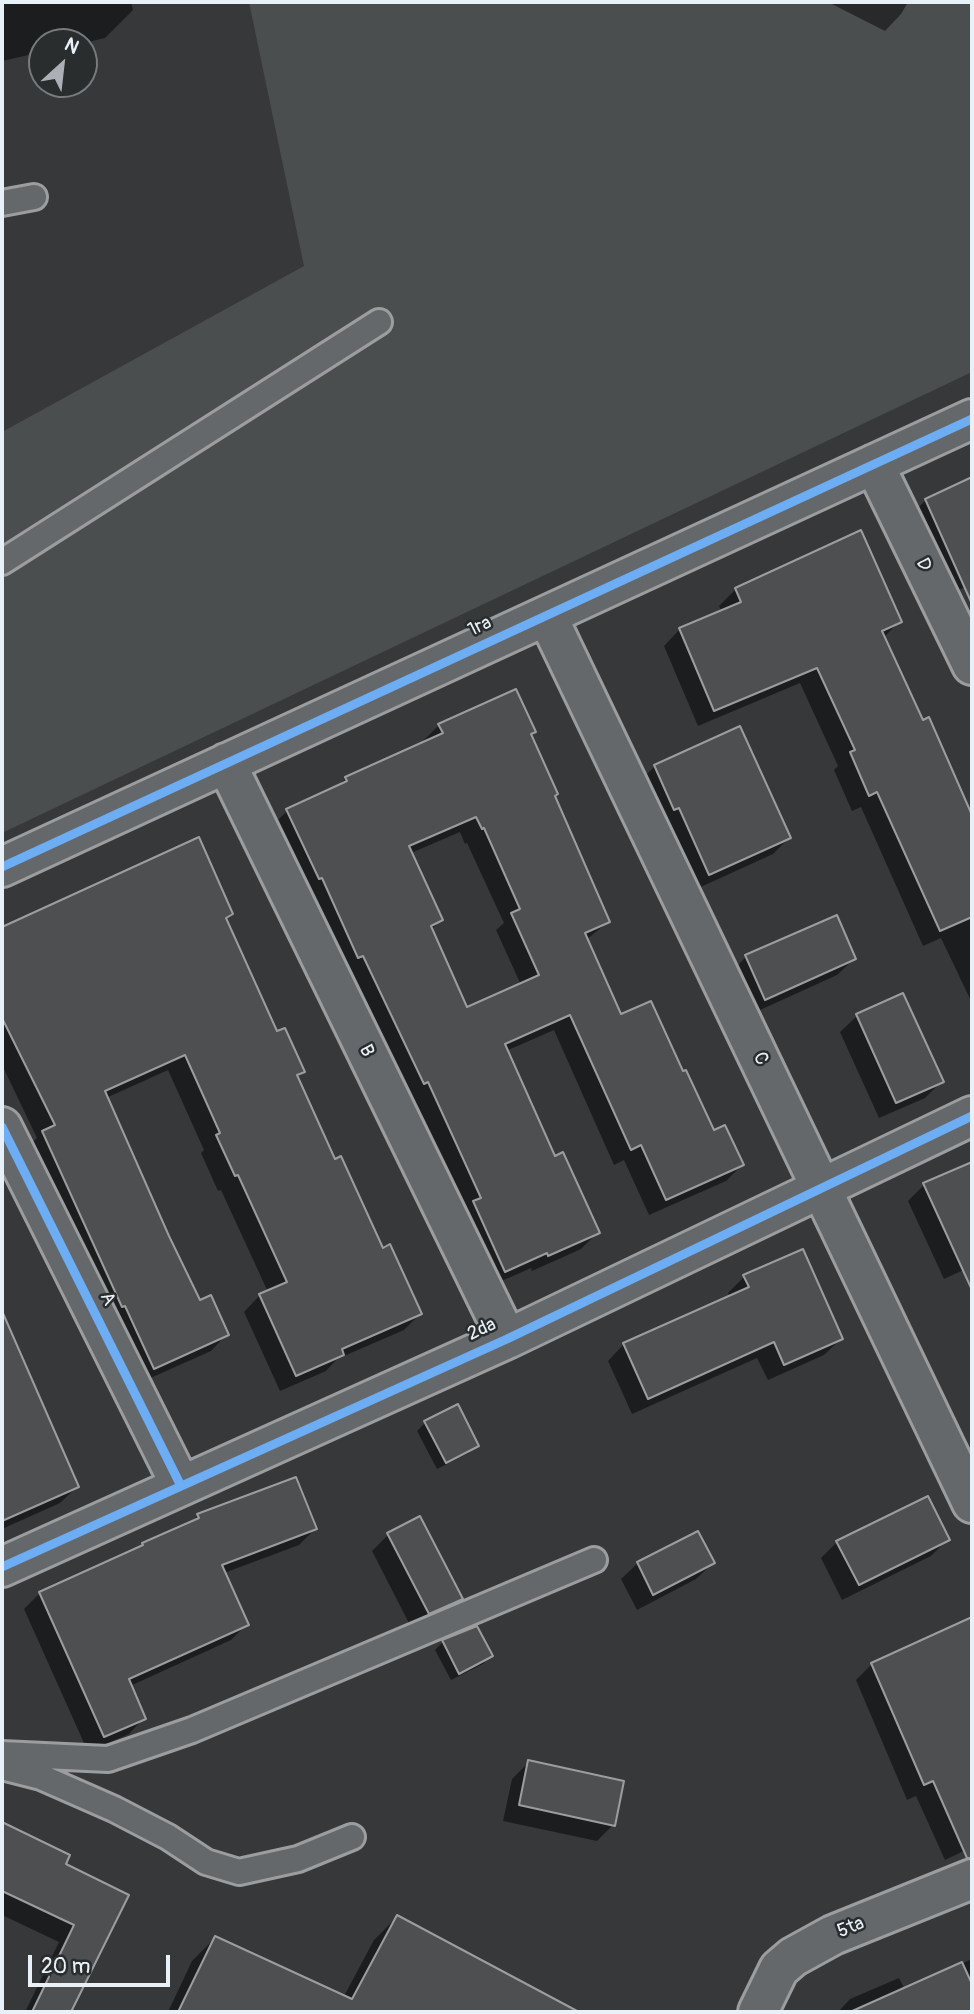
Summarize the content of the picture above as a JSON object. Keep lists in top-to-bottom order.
{
  "streets": {
    "street": [
      "D",
      "1ra",
      "B",
      "C",
      "A",
      "2da",
      "5ta"
    ]
  },
  "crossings": [
    ["D", "1ra"],
    ["1ra", "B"],
    ["1ra", "C"],
    ["B", "2da"],
    ["C", "2da"],
    ["A", "2da"]
  ],
  "scale_bar": "20 m",
  "north": "top right"
}
